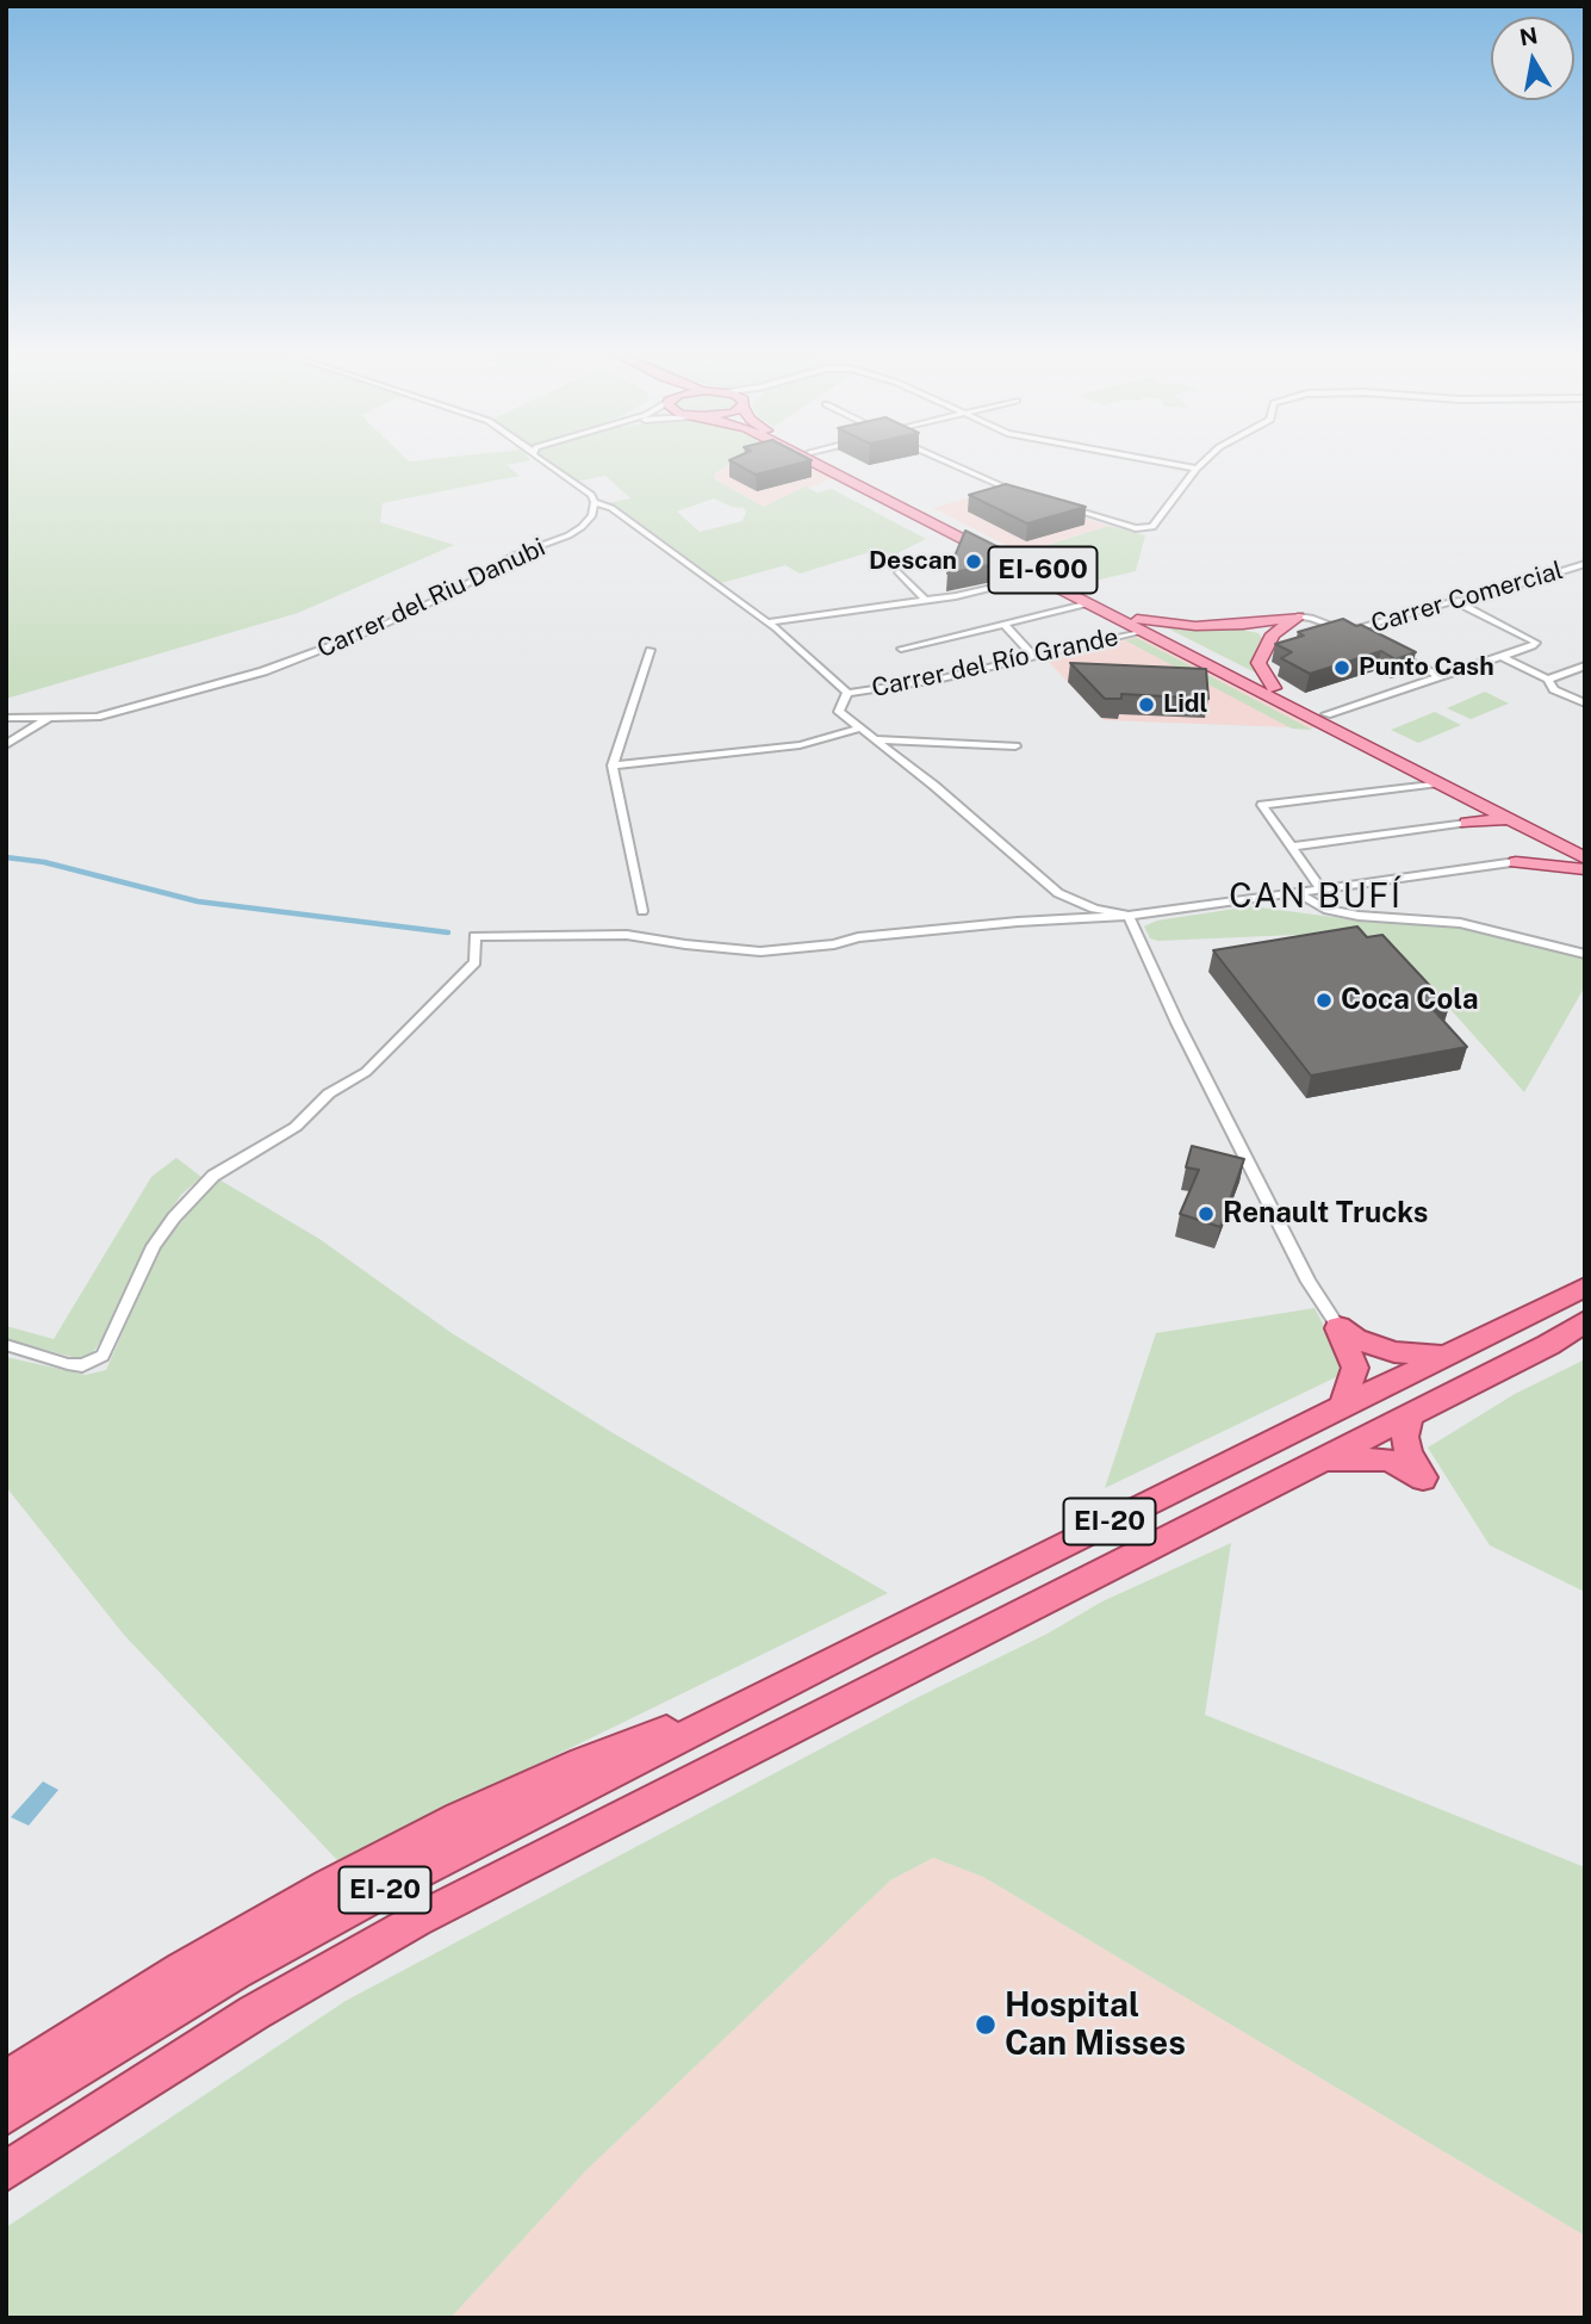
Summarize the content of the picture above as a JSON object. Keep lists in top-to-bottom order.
{
  "streets": {
    "highway": ["EI-20"],
    "main road": ["EI-600"],
    "street": ["Carrer Comercial", "Carrer del Riu Danubi", "Carrer del Río Grande"]
  },
  "crossings": [
    ["EI-600", "Carrer del Río Grande"]
  ],
  "districts": ["CAN BUFÍ"],
  "places": [
    "Descan",
    "Punto Cash",
    "Lidl",
    "Coca Cola",
    "Renault Trucks",
    "Hospital Can Misses"
  ],
  "north": "top"
}
